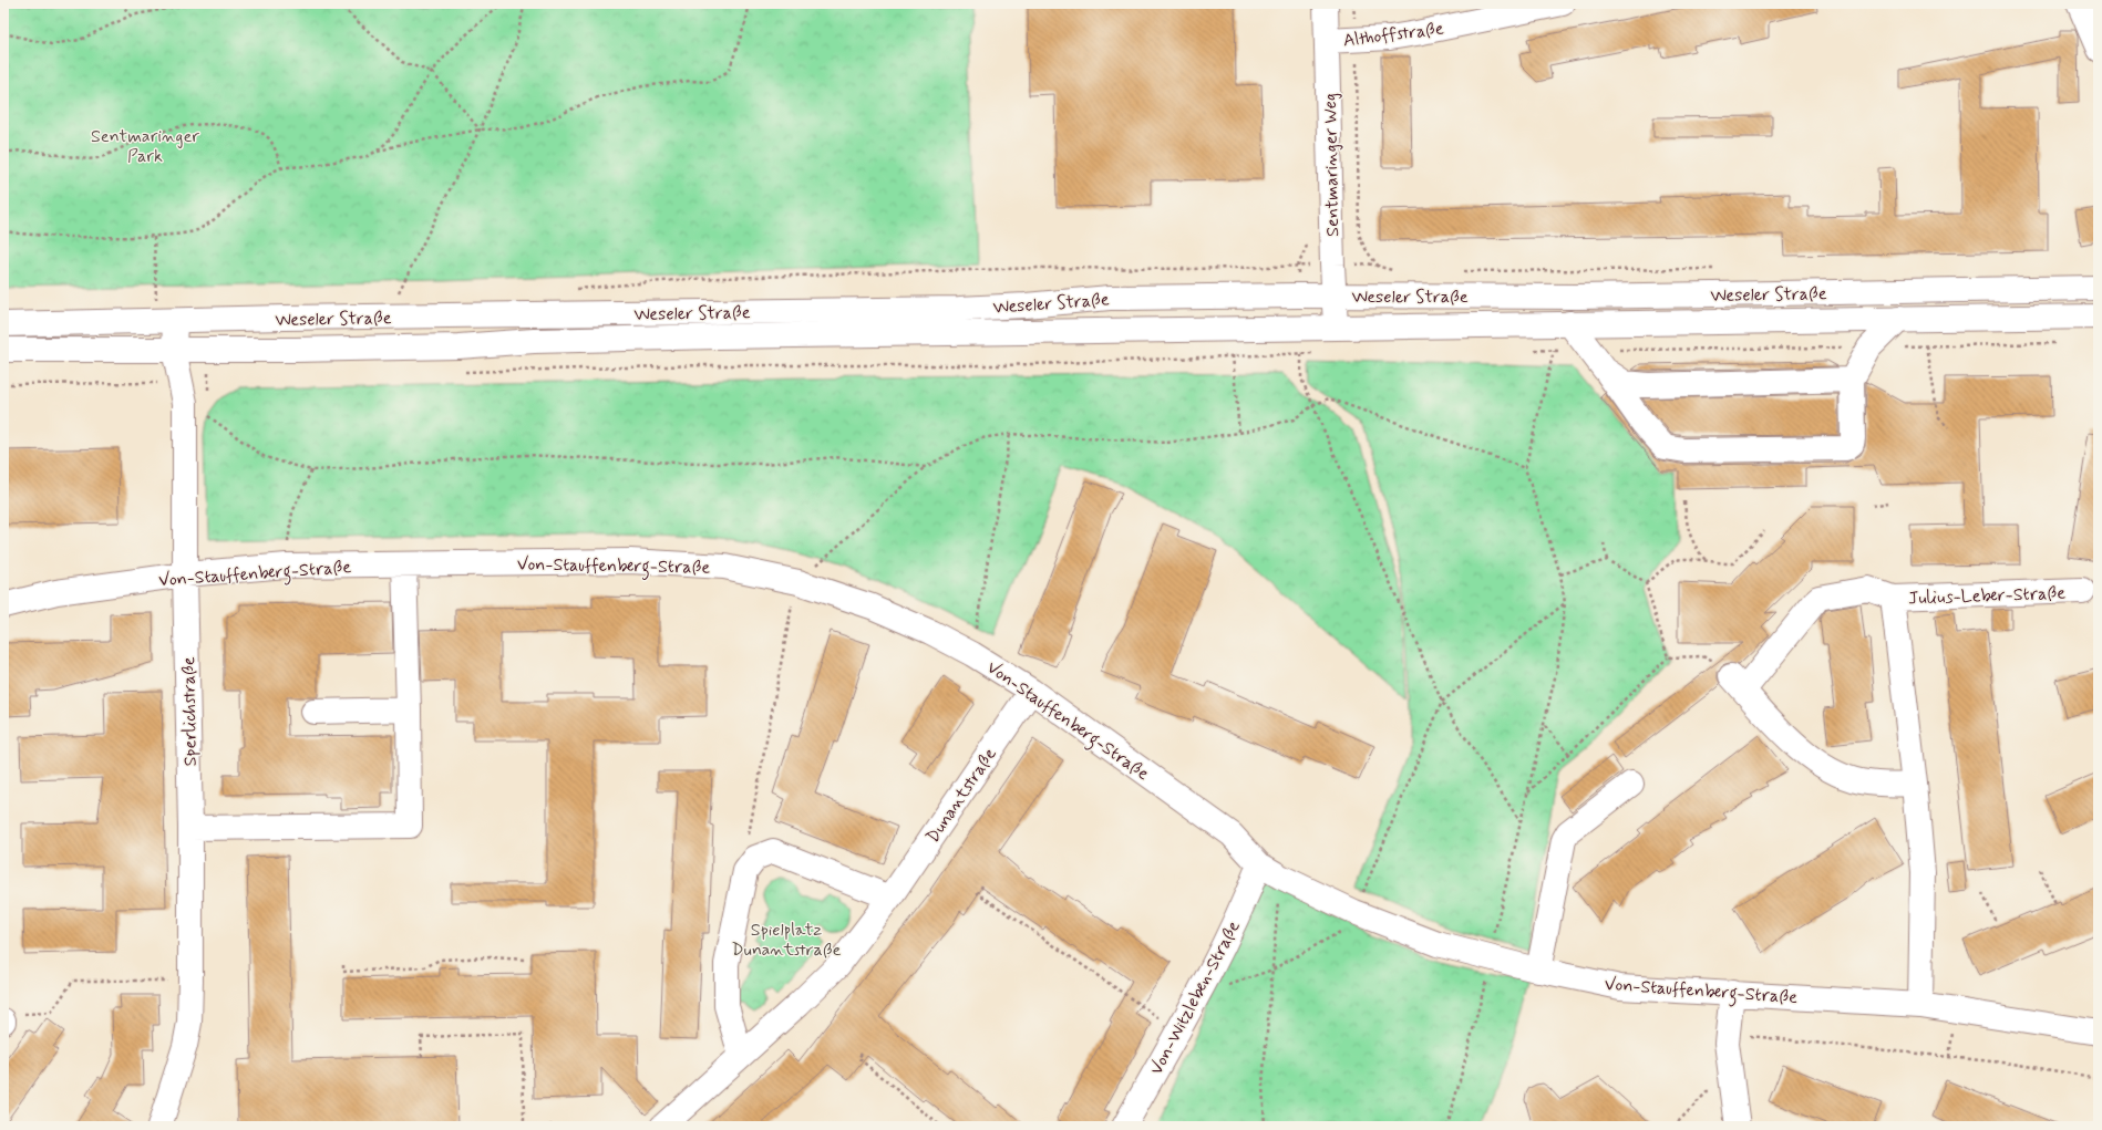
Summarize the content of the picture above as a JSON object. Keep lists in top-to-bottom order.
{
  "streets": {
    "street": [
      "Althoffstraße",
      "Sentmaringer Weg",
      "Weseler Straße",
      "Von-Stauffenberg-Straße",
      "Julius-Leber-Straße",
      "Sperlichstraße",
      "Dunantstraße",
      "Von-Witzleben-Straße"
    ]
  },
  "crossings": [
    ["Althoffstraße", "Sentmaringer Weg"],
    ["Sentmaringer Weg", "Weseler Straße"],
    ["Weseler Straße", "Sperlichstraße"],
    ["Von-Stauffenberg-Straße", "Julius-Leber-Straße"],
    ["Von-Stauffenberg-Straße", "Sperlichstraße"],
    ["Von-Stauffenberg-Straße", "Dunantstraße"],
    ["Von-Stauffenberg-Straße", "Von-Witzleben-Straße"]
  ],
  "parks": ["Sentmaringer Park", "Spielplatz Dunantstraße"]
}
